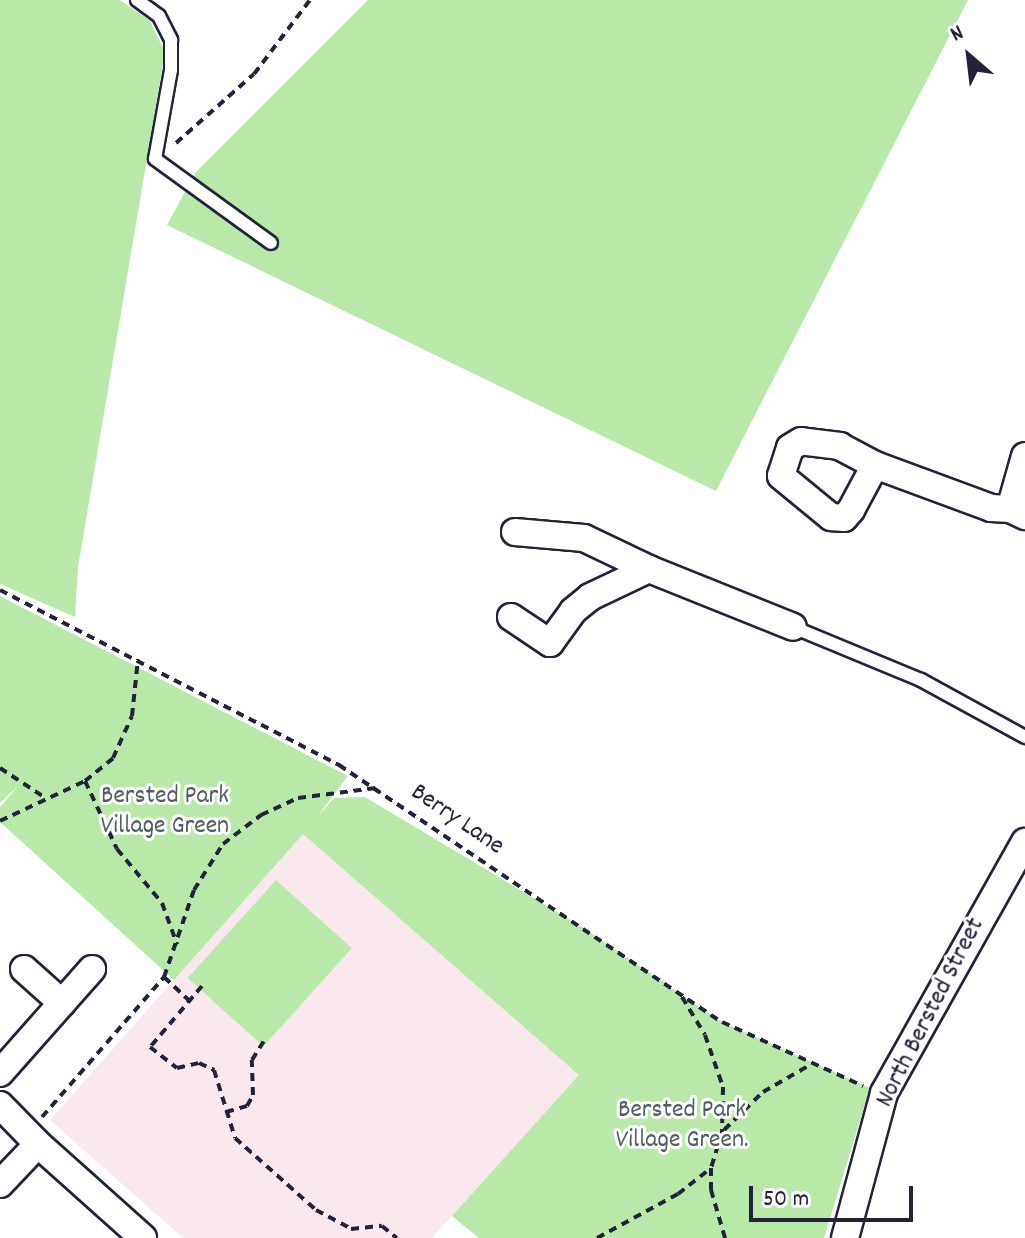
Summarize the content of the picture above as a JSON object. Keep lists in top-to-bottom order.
{
  "streets": {
    "street": ["North Bersted Street"],
    "path": ["Berry Lane"]
  },
  "crossings": [
    ["Berry Lane", "North Bersted Street"]
  ],
  "parks": ["Bersted Park Village Green", "Bersted Park Village Green."],
  "scale_bar": "50 m",
  "north": "top left"
}
